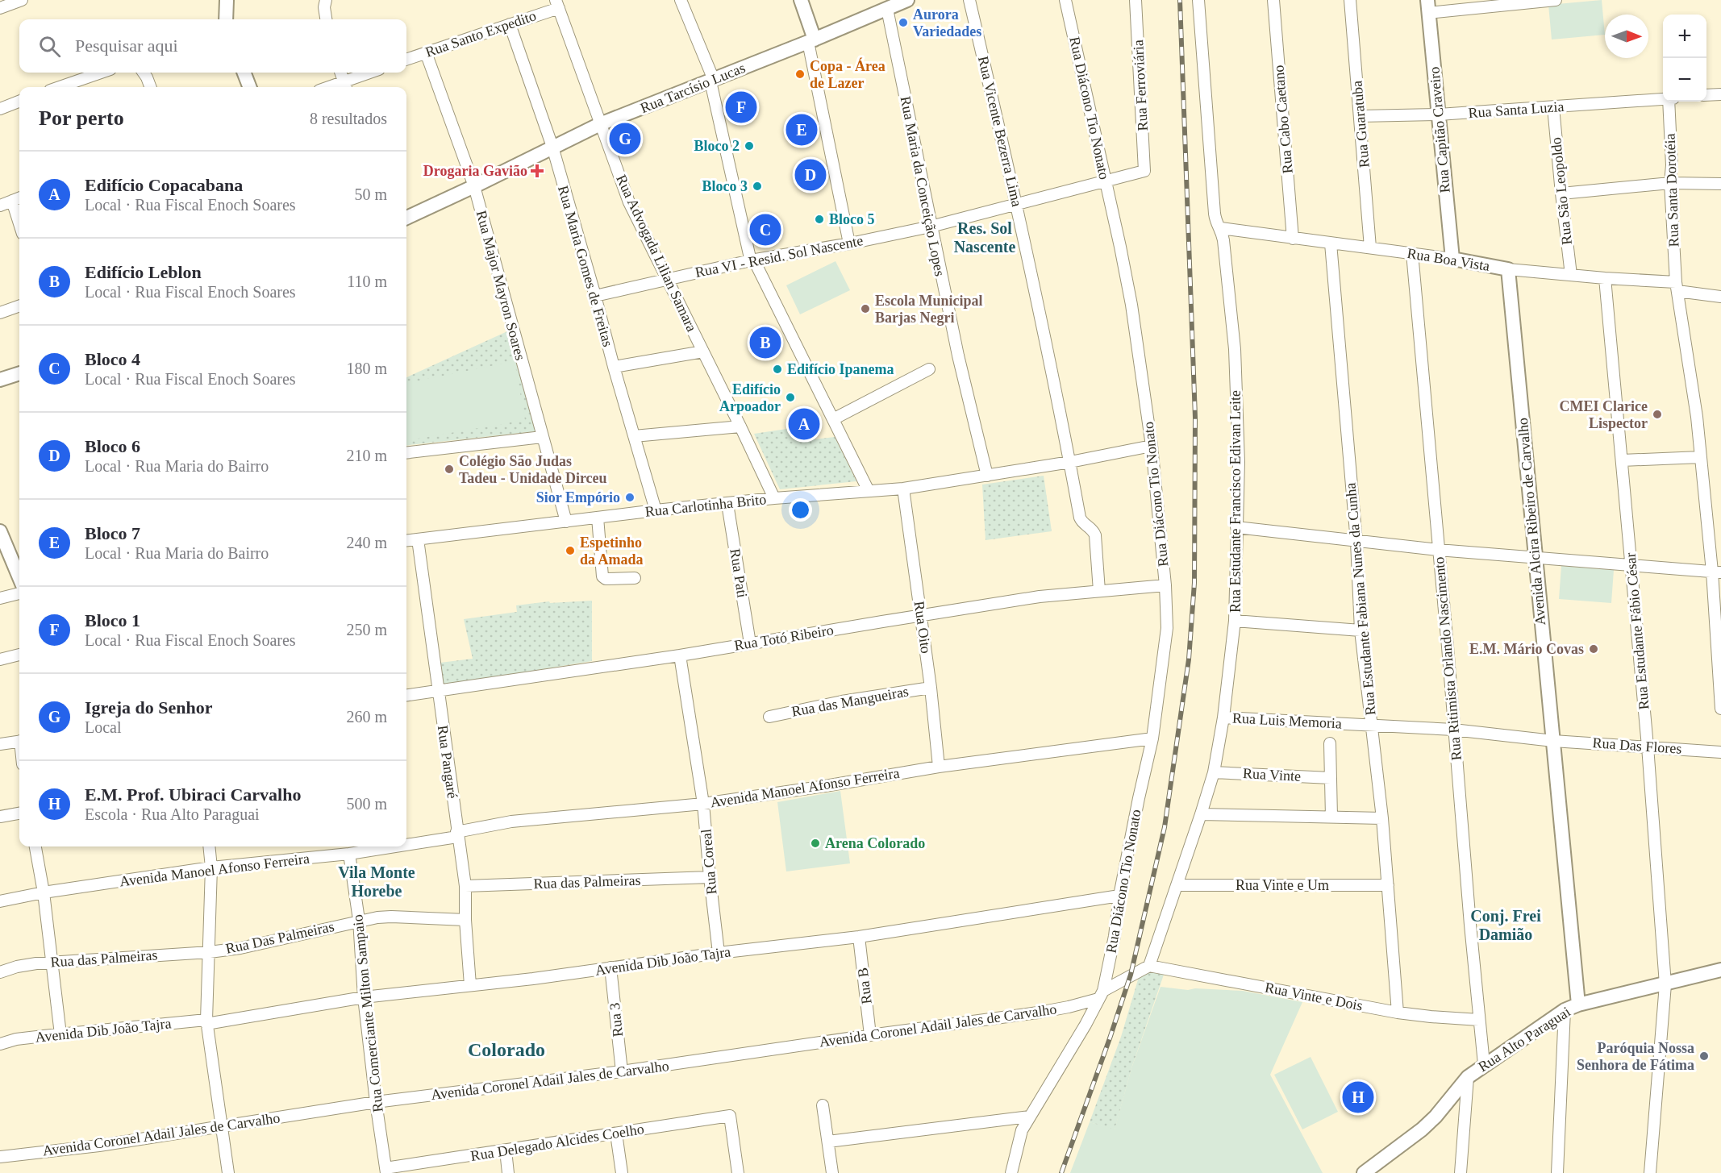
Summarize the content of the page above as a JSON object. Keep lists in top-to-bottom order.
{
  "streets": {
    "street": [
      "Rua Santo Expedito",
      "Rua Ferroviária",
      "Rua Tarcísio Lucas",
      "Rua Diácono Tio Nonato",
      "Rua Santa Luzia",
      "Rua Cabo Caetano",
      "Rua Guaratuba",
      "Rua Capitão Craveiro",
      "Rua Vicente Bezerra Lima",
      "Rua Maria da Conceição Lopes",
      "Rua Santa Dorotéia",
      "Rua São Leopoldo",
      "Rua Advogada Lilian Samara",
      "Rua VI - Resid. Sol Nascente",
      "Rua Boa Vista",
      "Rua Maria Gomes de Freitas",
      "Rua Major Mayron Soares",
      "Rua Estudante Francisco Edivan Leite",
      "Rua Carlotinha Brito",
      "Avenida Alcira Ribeiro de Carvalho",
      "Rua Pati",
      "Rua Estudante Fabiana Nunes da Cunha",
      "Rua Oito",
      "Rua Estudante Fábio César",
      "Rua Totó Ribeiro",
      "Rua Ritimista Orlando Nascimento",
      "Rua das Mangueiras",
      "Rua Luis Memoria",
      "Rua Das Flores",
      "Rua Pangaré",
      "Rua Vinte",
      "Avenida Manoel Afonso Ferreira",
      "Rua Coreal",
      "Rua das Palmeiras",
      "Rua Vinte e Um",
      "Rua Das Palmeiras",
      "Avenida Dib João Tajra",
      "Rua B",
      "Rua Vinte e Dois",
      "Rua Comerciante Milton Sampaio",
      "Rua 3",
      "Avenida Coronel Adail Jales de Carvalho",
      "Rua Alto Paraguai",
      "Rua Delegado Alcides Coelho"
    ]
  },
  "crossings": [
    ["Rua Santo Expedito", "Rua Advogada Lilian Samara"],
    ["Rua Santo Expedito", "Rua Maria Gomes de Freitas"],
    ["Rua Santo Expedito", "Rua Major Mayron Soares"],
    ["Rua Ferroviária", "Rua VI - Resid. Sol Nascente"],
    ["Rua Tarcísio Lucas", "Rua Maria da Conceição Lopes"],
    ["Rua Tarcísio Lucas", "Rua Advogada Lilian Samara"],
    ["Rua Tarcísio Lucas", "Rua Maria Gomes de Freitas"],
    ["Rua Tarcísio Lucas", "Rua Major Mayron Soares"],
    ["Rua Diácono Tio Nonato", "Rua VI - Resid. Sol Nascente"],
    ["Rua Diácono Tio Nonato", "Rua Carlotinha Brito"],
    ["Rua Diácono Tio Nonato", "Rua Totó Ribeiro"],
    ["Rua Diácono Tio Nonato", "Avenida Manoel Afonso Ferreira"],
    ["Rua Diácono Tio Nonato", "Avenida Dib João Tajra"],
    ["Rua Diácono Tio Nonato", "Avenida Coronel Adail Jales de Carvalho"],
    ["Rua Santa Luzia", "Rua Guaratuba"],
    ["Rua Santa Luzia", "Rua Capitão Craveiro"],
    ["Rua Santa Luzia", "Rua São Leopoldo"],
    ["Rua Cabo Caetano", "Rua Boa Vista"],
    ["Rua Guaratuba", "Rua Boa Vista"],
    ["Rua Capitão Craveiro", "Rua Boa Vista"],
    ["Rua Vicente Bezerra Lima", "Rua VI - Resid. Sol Nascente"],
    ["Rua Vicente Bezerra Lima", "Rua Carlotinha Brito"],
    ["Rua Vicente Bezerra Lima", "Rua Totó Ribeiro"],
    ["Rua Maria da Conceição Lopes", "Rua VI - Resid. Sol Nascente"],
    ["Rua Maria da Conceição Lopes", "Rua Carlotinha Brito"],
    ["Rua Santa Dorotéia", "Rua Boa Vista"],
    ["Rua São Leopoldo", "Rua Boa Vista"],
    ["Rua Advogada Lilian Samara", "Rua VI - Resid. Sol Nascente"],
    ["Rua Advogada Lilian Samara", "Rua Carlotinha Brito"],
    ["Rua VI - Resid. Sol Nascente", "Rua Maria Gomes de Freitas"],
    ["Rua Boa Vista", "Rua Estudante Francisco Edivan Leite"],
    ["Rua Boa Vista", "Avenida Alcira Ribeiro de Carvalho"],
    ["Rua Boa Vista", "Rua Estudante Fabiana Nunes da Cunha"],
    ["Rua Boa Vista", "Rua Estudante Fábio César"],
    ["Rua Boa Vista", "Rua Ritimista Orlando Nascimento"],
    ["Rua Maria Gomes de Freitas", "Rua Carlotinha Brito"],
    ["Rua Major Mayron Soares", "Rua Carlotinha Brito"],
    ["Rua Estudante Francisco Edivan Leite", "Rua Luis Memoria"],
    ["Rua Estudante Francisco Edivan Leite", "Rua Vinte"],
    ["Rua Estudante Francisco Edivan Leite", "Rua Vinte e Um"],
    ["Rua Estudante Francisco Edivan Leite", "Rua Vinte e Dois"],
    ["Rua Carlotinha Brito", "Rua Pati"],
    ["Rua Carlotinha Brito", "Rua Oito"],
    ["Rua Carlotinha Brito", "Rua Pangaré"],
    ["Avenida Alcira Ribeiro de Carvalho", "Rua Luis Memoria"],
    ["Avenida Alcira Ribeiro de Carvalho", "Rua Das Flores"],
    ["Avenida Alcira Ribeiro de Carvalho", "Rua Alto Paraguai"],
    ["Rua Pati", "Rua Totó Ribeiro"],
    ["Rua Estudante Fabiana Nunes da Cunha", "Rua Luis Memoria"],
    ["Rua Estudante Fabiana Nunes da Cunha", "Rua Vinte e Um"],
    ["Rua Estudante Fabiana Nunes da Cunha", "Rua Vinte e Dois"],
    ["Rua Oito", "Rua Totó Ribeiro"],
    ["Rua Oito", "Rua das Mangueiras"],
    ["Rua Oito", "Avenida Manoel Afonso Ferreira"],
    ["Rua Estudante Fábio César", "Rua Das Flores"],
    ["Rua Estudante Fábio César", "Rua Alto Paraguai"],
    ["Rua Totó Ribeiro", "Rua Pangaré"],
    ["Rua Totó Ribeiro", "Rua Coreal"],
    ["Rua Ritimista Orlando Nascimento", "Rua Luis Memoria"],
    ["Rua Ritimista Orlando Nascimento", "Rua Vinte e Dois"],
    ["Rua Ritimista Orlando Nascimento", "Rua Alto Paraguai"],
    ["Rua Luis Memoria", "Rua Das Flores"],
    ["Rua Pangaré", "Avenida Manoel Afonso Ferreira"],
    ["Rua Pangaré", "Rua das Palmeiras"],
    ["Rua Pangaré", "Rua Das Palmeiras"],
    ["Rua Pangaré", "Avenida Dib João Tajra"],
    ["Avenida Manoel Afonso Ferreira", "Rua Coreal"],
    ["Avenida Manoel Afonso Ferreira", "Rua Comerciante Milton Sampaio"],
    ["Rua Coreal", "Rua das Palmeiras"],
    ["Rua Coreal", "Avenida Dib João Tajra"],
    ["Rua das Palmeiras", "Rua Das Palmeiras"],
    ["Rua Das Palmeiras", "Rua Comerciante Milton Sampaio"],
    ["Avenida Dib João Tajra", "Rua B"],
    ["Avenida Dib João Tajra", "Rua Comerciante Milton Sampaio"],
    ["Avenida Dib João Tajra", "Rua 3"],
    ["Rua B", "Avenida Coronel Adail Jales de Carvalho"],
    ["Rua Comerciante Milton Sampaio", "Avenida Coronel Adail Jales de Carvalho"],
    ["Rua Comerciante Milton Sampaio", "Rua Delegado Alcides Coelho"],
    ["Rua 3", "Avenida Coronel Adail Jales de Carvalho"]
  ],
  "districts": [
    "Res. Sol Nascente",
    "Vila Monte Horebe",
    "Conj. Frei Damião",
    "Colorado"
  ],
  "places": {
    "other": [
      "Aurora Variedades",
      "Copa - Área de Lazer",
      "Bloco 2",
      "Bloco 3",
      "Bloco 5",
      "Escola Municipal Barjas Negri",
      "Edifício Ipanema",
      "Edifício Arpoador",
      "CMEI Clarice Lispector",
      "Colégio São Judas Tadeu - Unidade Dirceu",
      "Sior Empório",
      "Espetinho da Amada",
      "E.M. Mário Covas",
      "Arena Colorado",
      "Paróquia Nossa Senhora de Fátima"
    ],
    "health": ["Drogaria Gavião"]
  },
  "north": "right",
  "page": {
    "map_buttons": ["+", "−"],
    "search": "Pesquisar aqui",
    "heading": ["Por perto", "8 resultados"],
    "pins": [
      "F",
      "E",
      "G",
      "D",
      "C",
      "B",
      "A",
      "H"
    ],
    "list": [
      {
        "mark": "A",
        "name": "Edifício Copacabana",
        "note": "Local · Rua Fiscal Enoch Soares",
        "value": "50 m"
      },
      {
        "mark": "B",
        "name": "Edifício Leblon",
        "note": "Local · Rua Fiscal Enoch Soares",
        "value": "110 m"
      },
      {
        "mark": "C",
        "name": "Bloco 4",
        "note": "Local · Rua Fiscal Enoch Soares",
        "value": "180 m"
      },
      {
        "mark": "D",
        "name": "Bloco 6",
        "note": "Local · Rua Maria do Bairro",
        "value": "210 m"
      },
      {
        "mark": "E",
        "name": "Bloco 7",
        "note": "Local · Rua Maria do Bairro",
        "value": "240 m"
      },
      {
        "mark": "F",
        "name": "Bloco 1",
        "note": "Local · Rua Fiscal Enoch Soares",
        "value": "250 m"
      },
      {
        "mark": "G",
        "name": "Igreja do Senhor",
        "note": "Local",
        "value": "260 m"
      },
      {
        "mark": "H",
        "name": "E.M. Prof. Ubiraci Carvalho",
        "note": "Escola · Rua Alto Paraguai",
        "value": "500 m"
      }
    ]
  }
}
